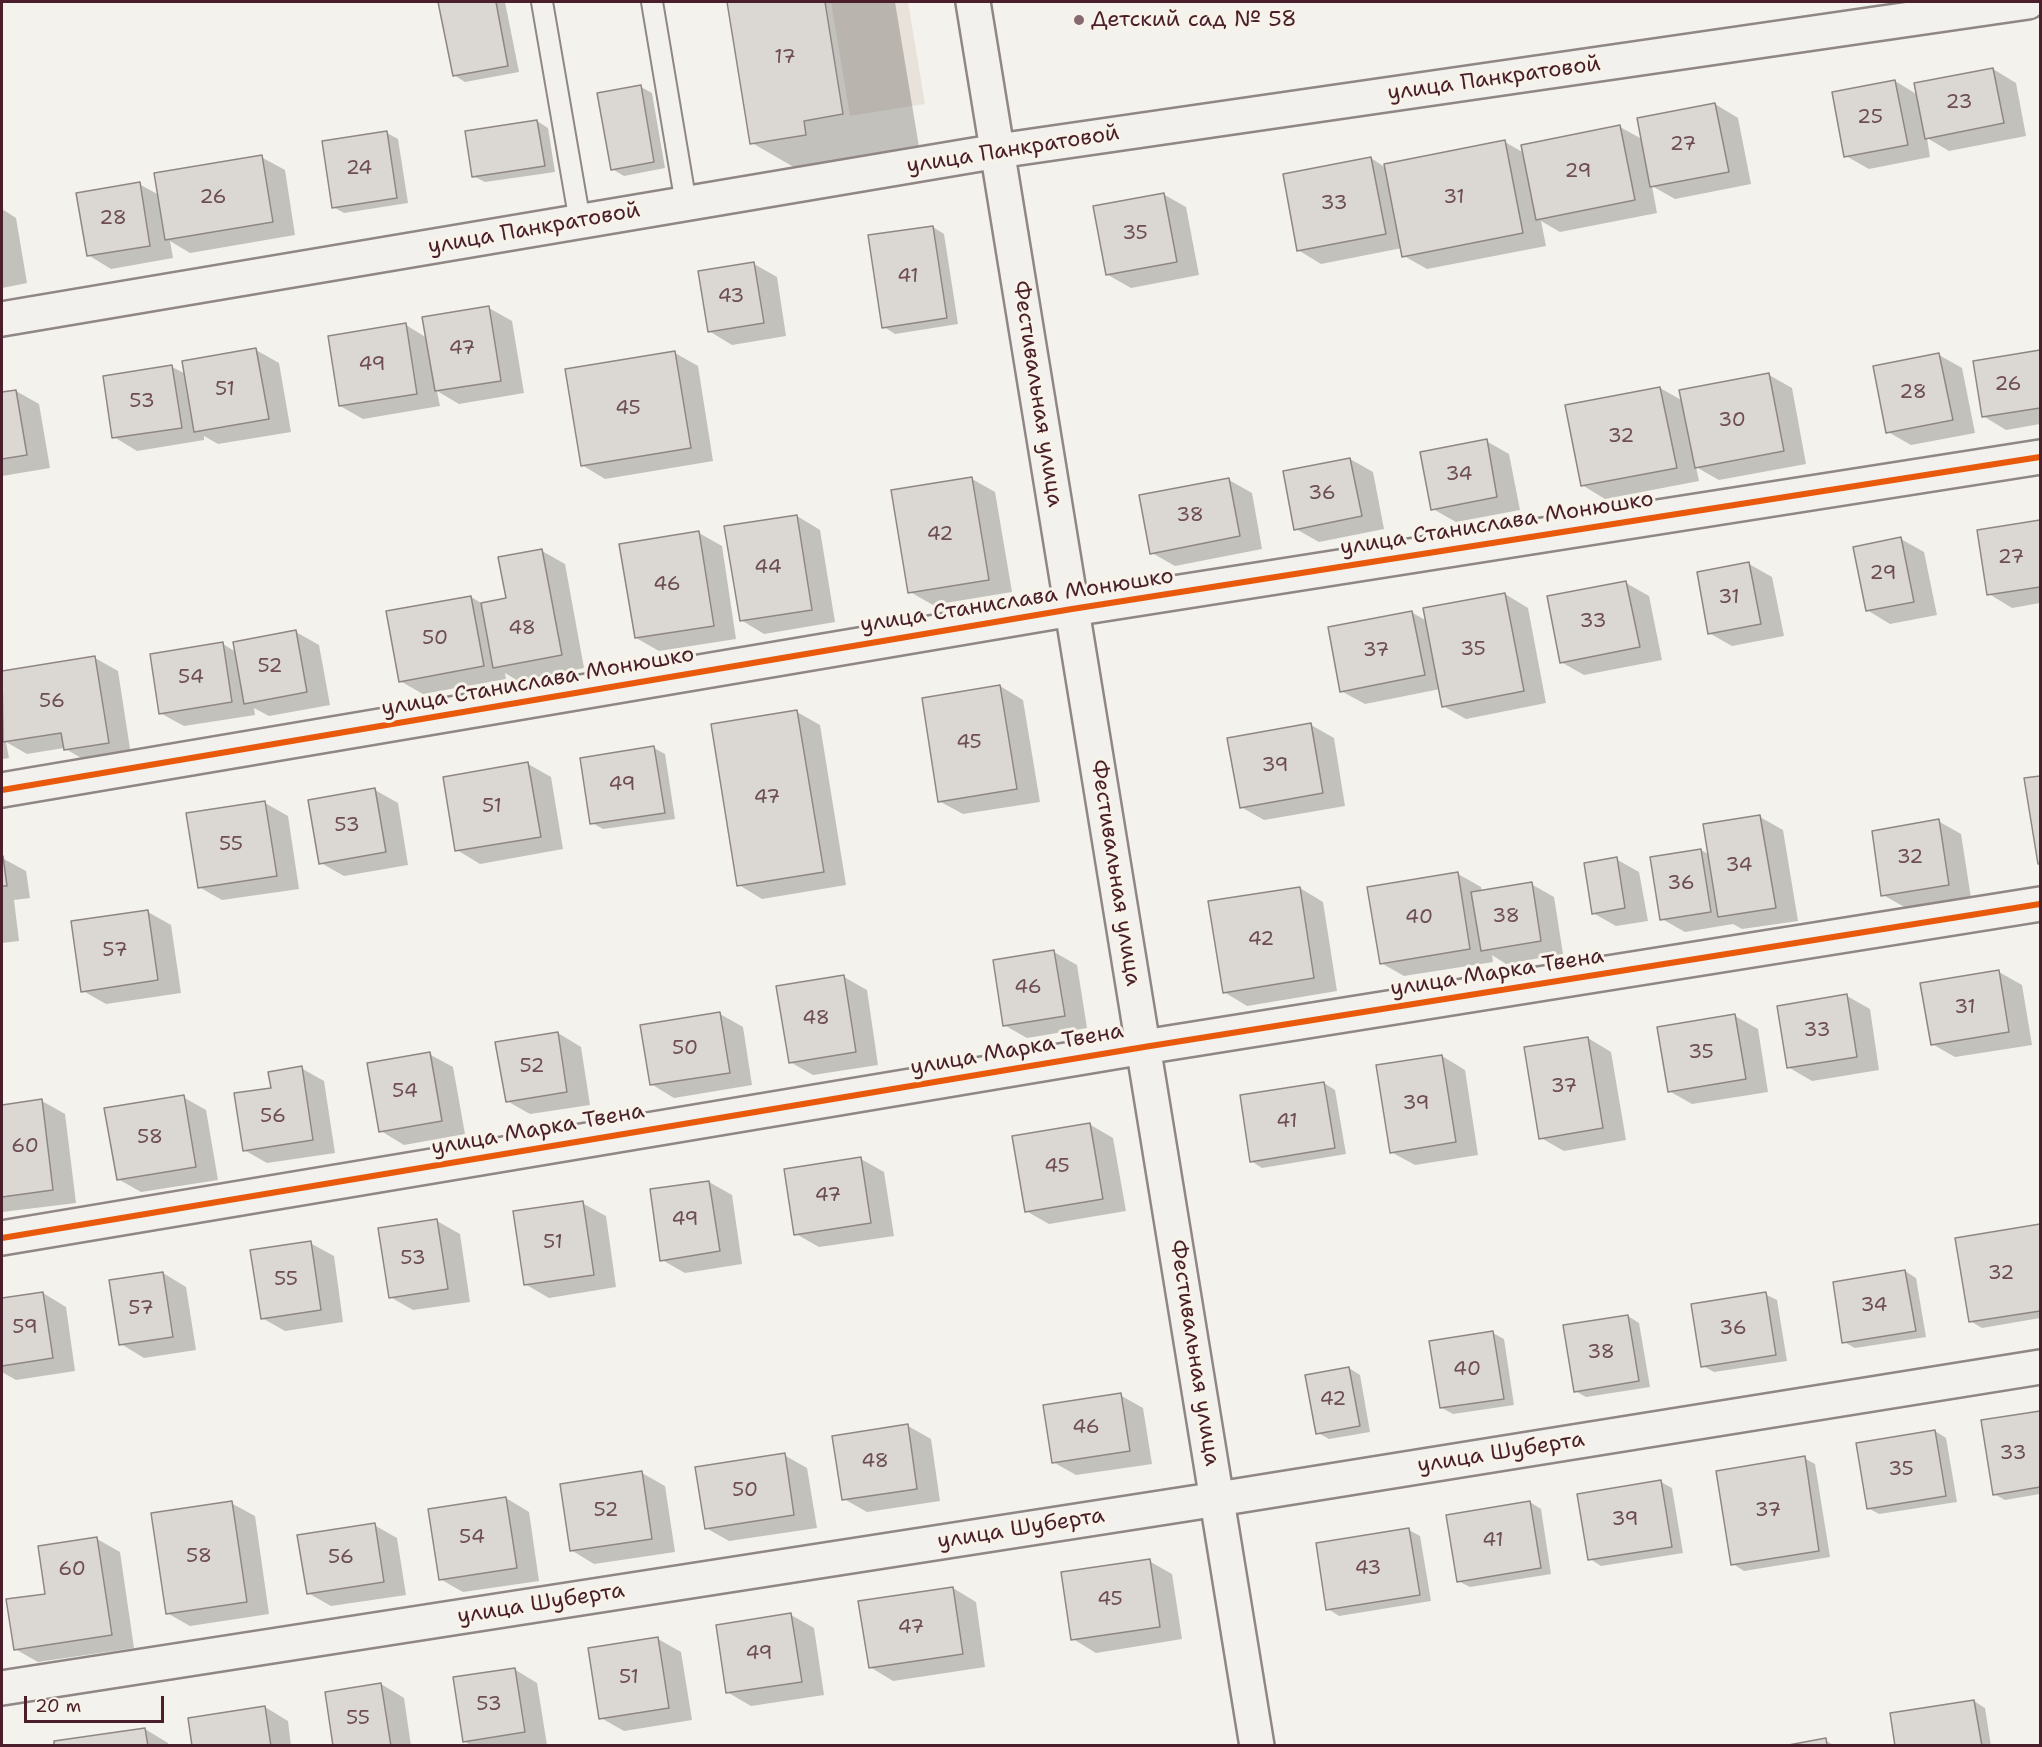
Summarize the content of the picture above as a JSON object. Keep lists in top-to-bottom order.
{
  "streets": {
    "street": [
      "улица Панкратовой",
      "Фестивальная улица",
      "улица Станислава Монюшко",
      "улица Марка Твена",
      "улица Шуберта"
    ]
  },
  "crossings": [
    ["улица Панкратовой", "Фестивальная улица"],
    ["Фестивальная улица", "улица Станислава Монюшко"],
    ["Фестивальная улица", "улица Марка Твена"],
    ["Фестивальная улица", "улица Шуберта"]
  ],
  "places": ["Детский сад № 58"],
  "house_numbers": [
    "17",
    "23",
    "25",
    "27",
    "24",
    "29",
    "26",
    "31",
    "33",
    "28",
    "35",
    "41",
    "43",
    "47",
    "49",
    "26",
    "51",
    "28",
    "53",
    "45",
    "30",
    "32",
    "34",
    "36",
    "38",
    "42",
    "27",
    "44",
    "29",
    "46",
    "31",
    "33",
    "48",
    "50",
    "35",
    "37",
    "52",
    "54",
    "56",
    "45",
    "39",
    "49",
    "47",
    "51",
    "53",
    "55",
    "32",
    "34",
    "36",
    "38",
    "40",
    "42",
    "57",
    "46",
    "31",
    "48",
    "33",
    "50",
    "35",
    "52",
    "37",
    "54",
    "39",
    "56",
    "41",
    "58",
    "60",
    "45",
    "47",
    "49",
    "51",
    "53",
    "32",
    "55",
    "34",
    "57",
    "59",
    "36",
    "38",
    "40",
    "42",
    "46",
    "33",
    "48",
    "35",
    "50",
    "52",
    "37",
    "39",
    "54",
    "41",
    "58",
    "56",
    "43",
    "60",
    "45",
    "47",
    "49",
    "51",
    "53",
    "55"
  ],
  "scale_bar": "20 m"
}
